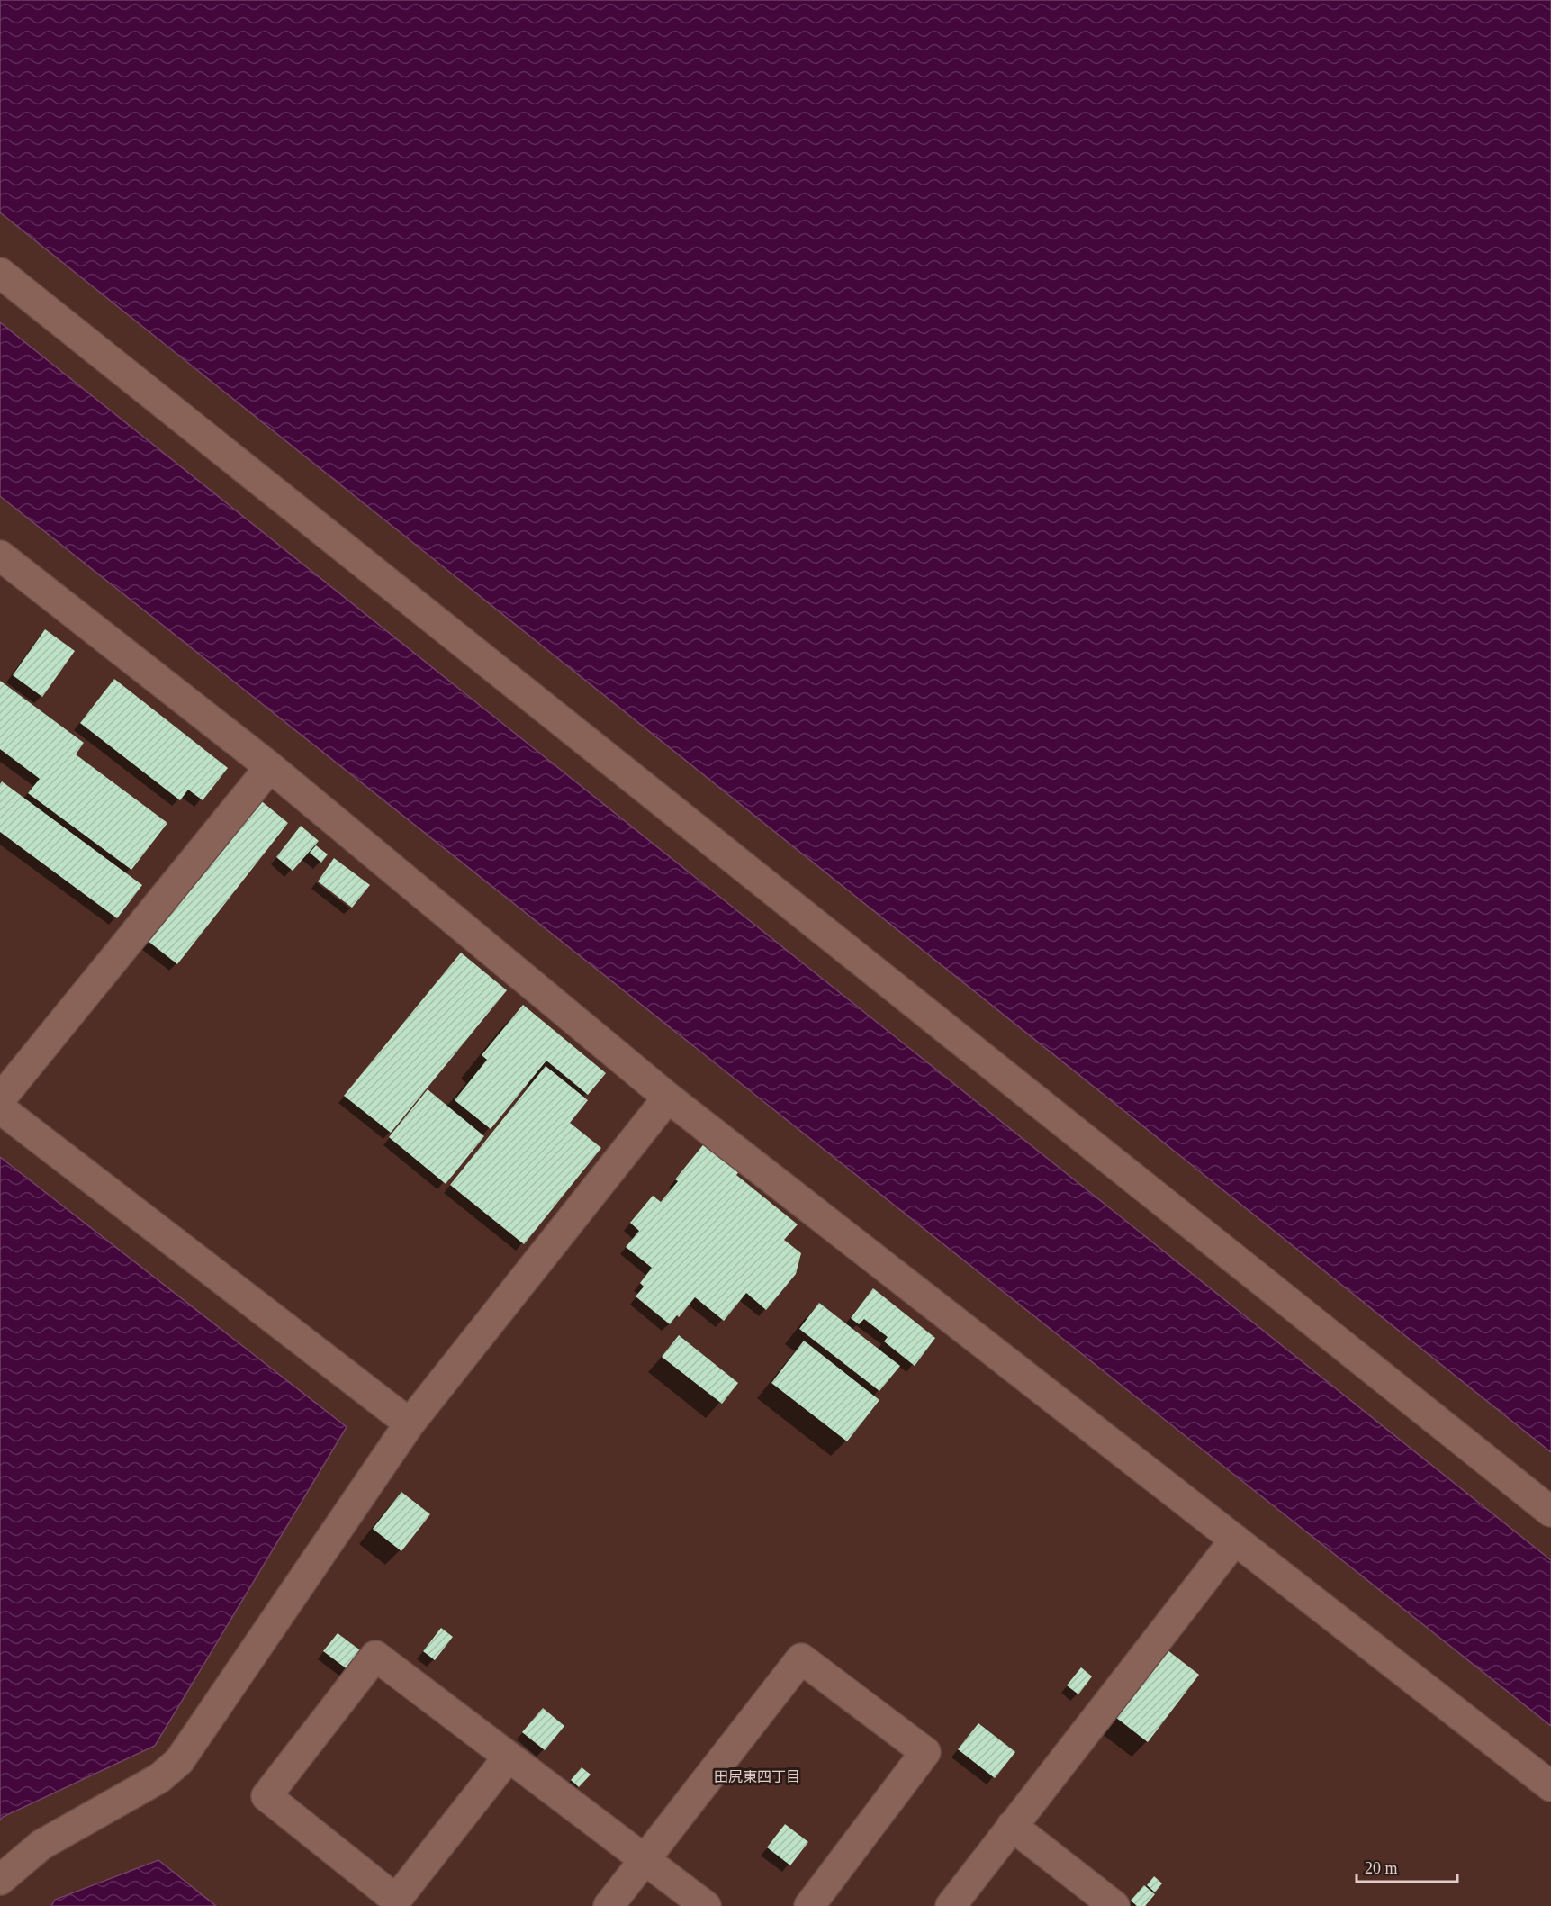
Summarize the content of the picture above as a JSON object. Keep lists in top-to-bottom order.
{
  "districts": ["田尻東四丁目"],
  "scale_bar": "20 m"
}
